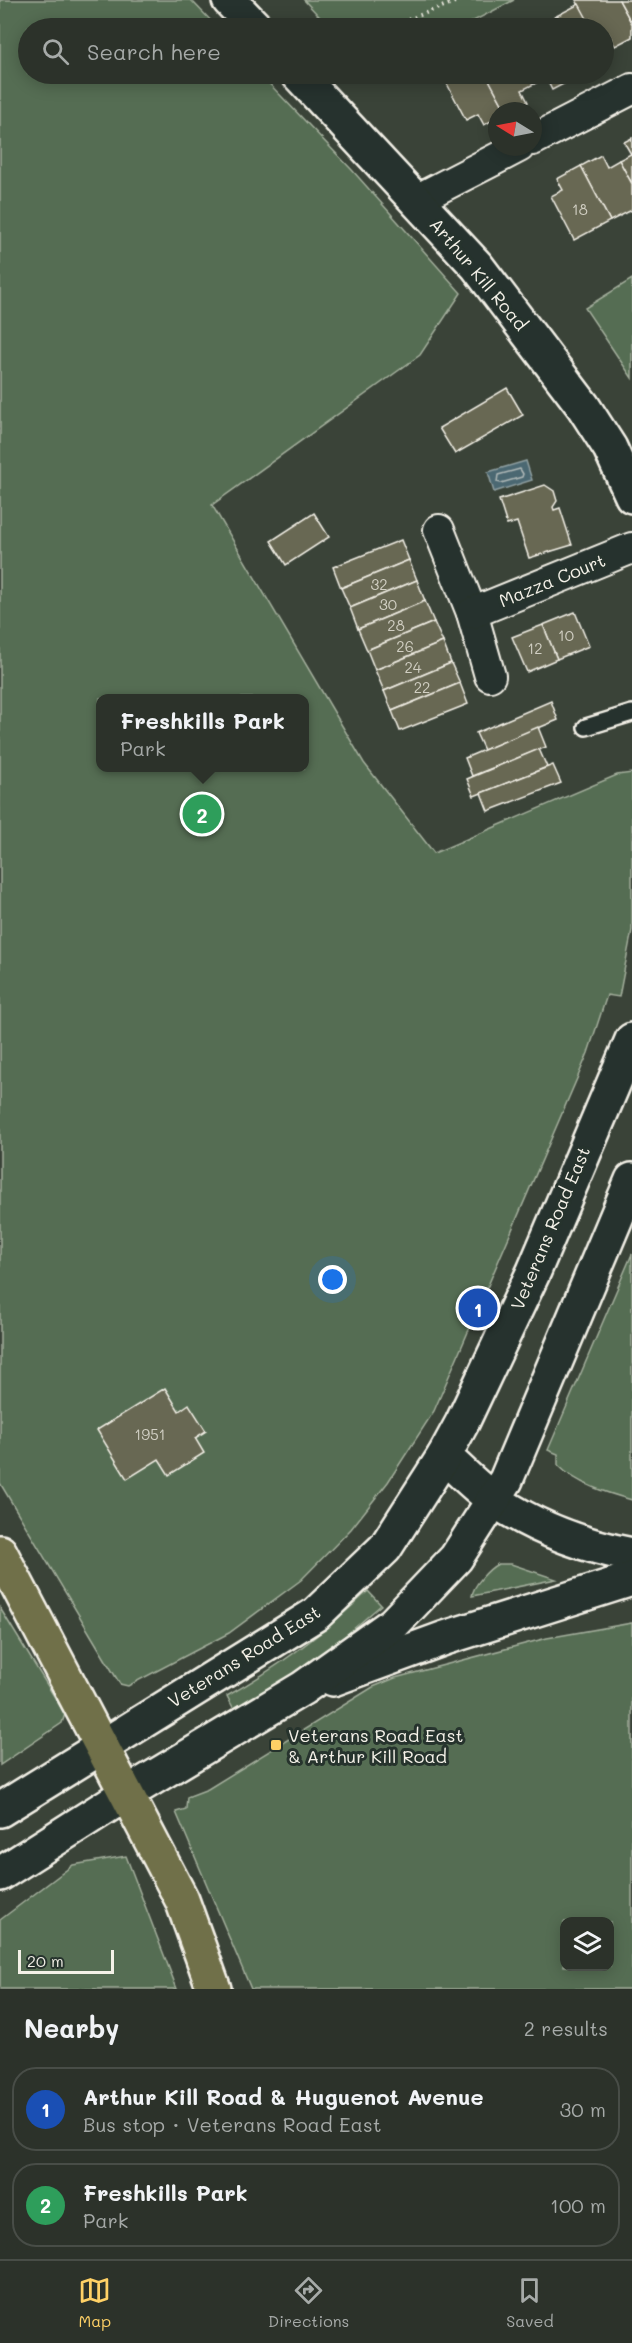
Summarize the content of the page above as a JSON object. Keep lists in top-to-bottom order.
{
  "streets": {
    "street": ["Arthur Kill Road", "Mazza Court", "Veterans Road East"]
  },
  "places": {
    "transit": ["Veterans Road East & Arthur Kill Road"]
  },
  "house_numbers": [
    "18",
    "32",
    "30",
    "28",
    "10",
    "26",
    "12",
    "24",
    "22",
    "1951"
  ],
  "scale_bar": "20 m",
  "north": "left",
  "page": {
    "search": "Search here",
    "popup": ["Freshkills Park", "Park"],
    "pins": ["2", "1"],
    "scale": "20 m",
    "heading": ["Nearby", "2 results"],
    "list": [
      {
        "mark": "1",
        "name": "Arthur Kill Road & Huguenot Avenue",
        "note": "Bus stop · Veterans Road East",
        "value": "30 m"
      },
      {
        "mark": "2",
        "name": "Freshkills Park",
        "note": "Park",
        "value": "100 m"
      }
    ],
    "nav": ["Map", "Directions", "Saved"]
  }
}
